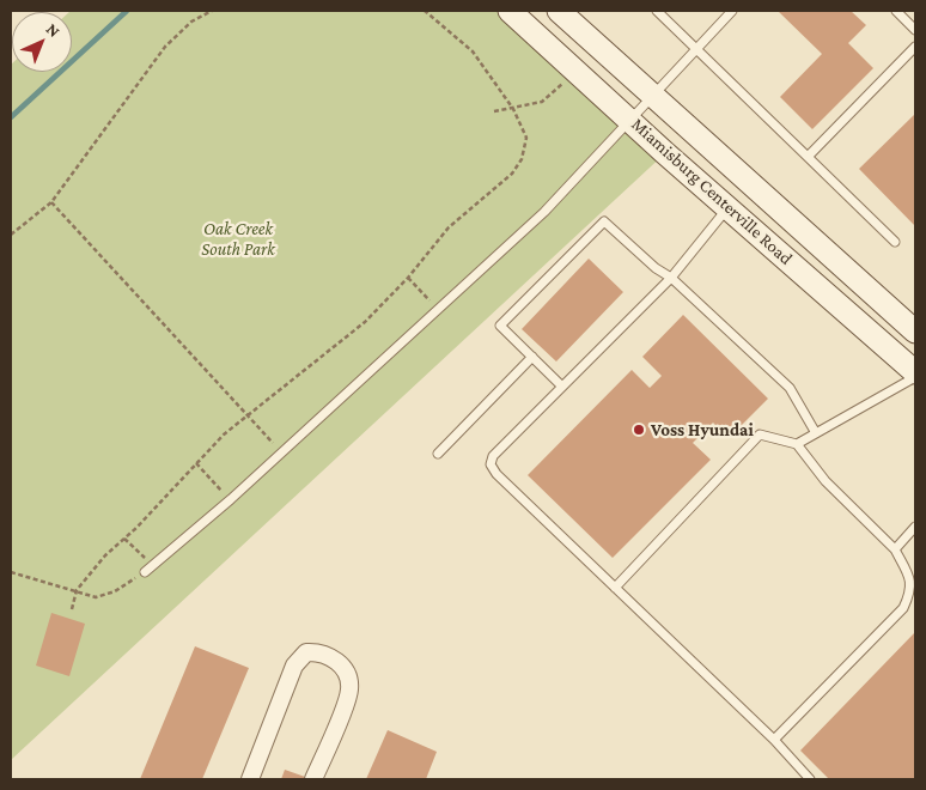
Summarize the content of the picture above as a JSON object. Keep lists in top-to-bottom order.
{
  "streets": {
    "main road": ["Miamisburg Centerville Road"]
  },
  "parks": ["Oak Creek South Park"],
  "places": ["Voss Hyundai"],
  "north": "top right"
}
